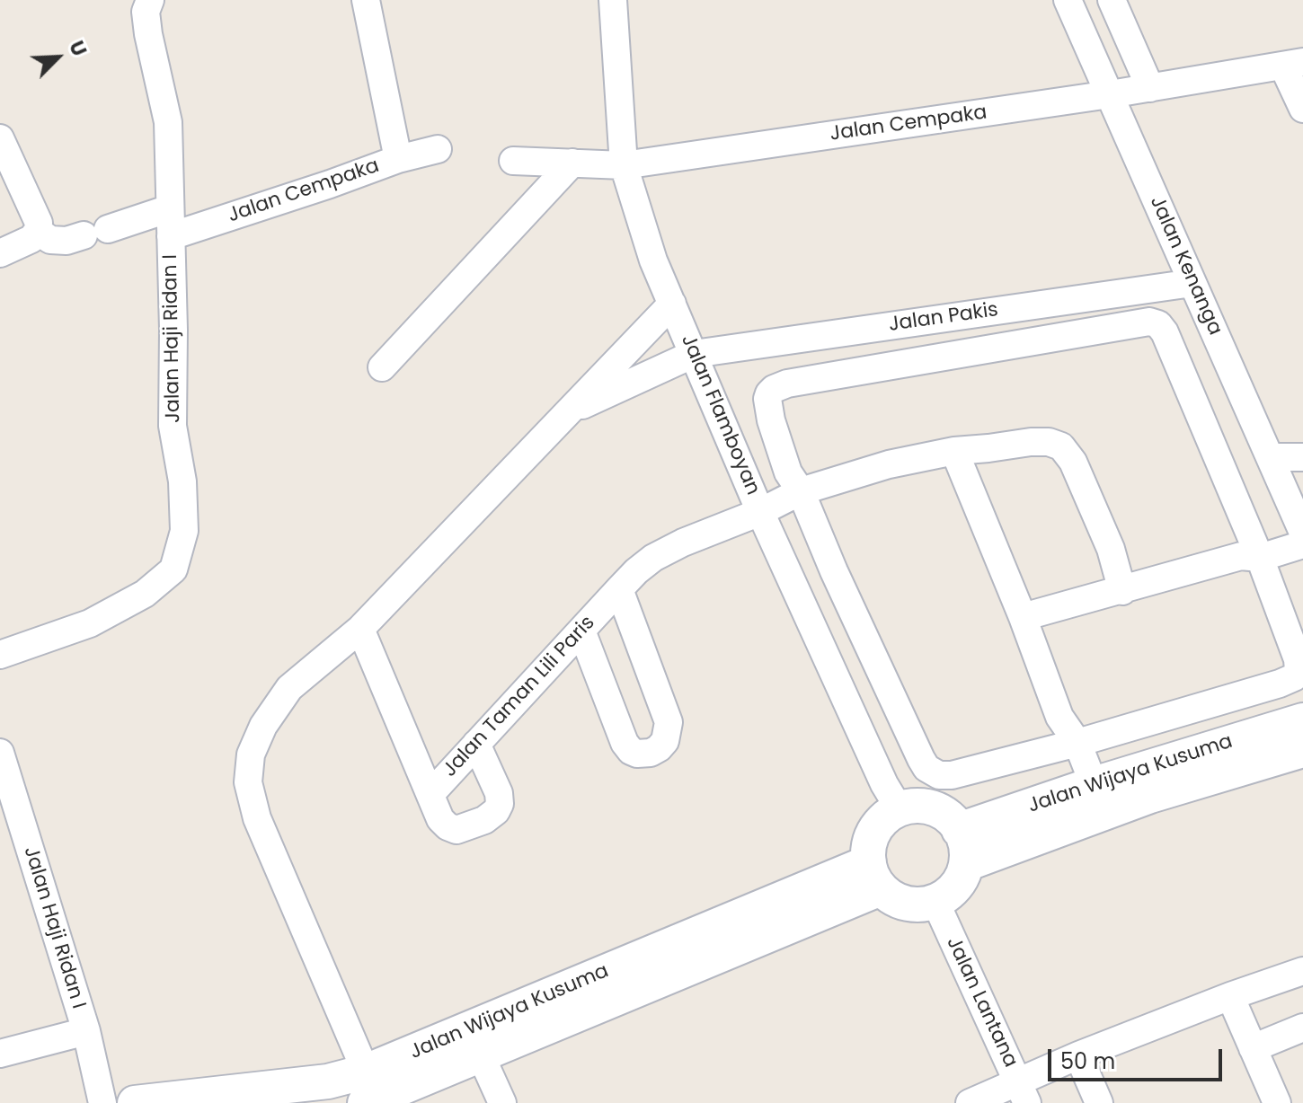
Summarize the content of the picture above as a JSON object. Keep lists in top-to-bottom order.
{
  "streets": {
    "street": [
      "Jalan Cempaka",
      "Jalan Kenanga",
      "Jalan Pakis",
      "Jalan Haji Ridan I",
      "Jalan Flamboyan",
      "Jalan Taman Lili Paris",
      "Jalan Wijaya Kusuma",
      "Jalan Lantana"
    ]
  },
  "crossings": [
    ["Jalan Cempaka", "Jalan Kenanga"],
    ["Jalan Cempaka", "Jalan Haji Ridan I"],
    ["Jalan Cempaka", "Jalan Flamboyan"],
    ["Jalan Kenanga", "Jalan Pakis"],
    ["Jalan Pakis", "Jalan Flamboyan"],
    ["Jalan Flamboyan", "Jalan Taman Lili Paris"],
    ["Jalan Flamboyan", "Jalan Wijaya Kusuma"],
    ["Jalan Flamboyan", "Jalan Lantana"],
    ["Jalan Wijaya Kusuma", "Jalan Lantana"]
  ],
  "scale_bar": "50 m",
  "north": "top right"
}
